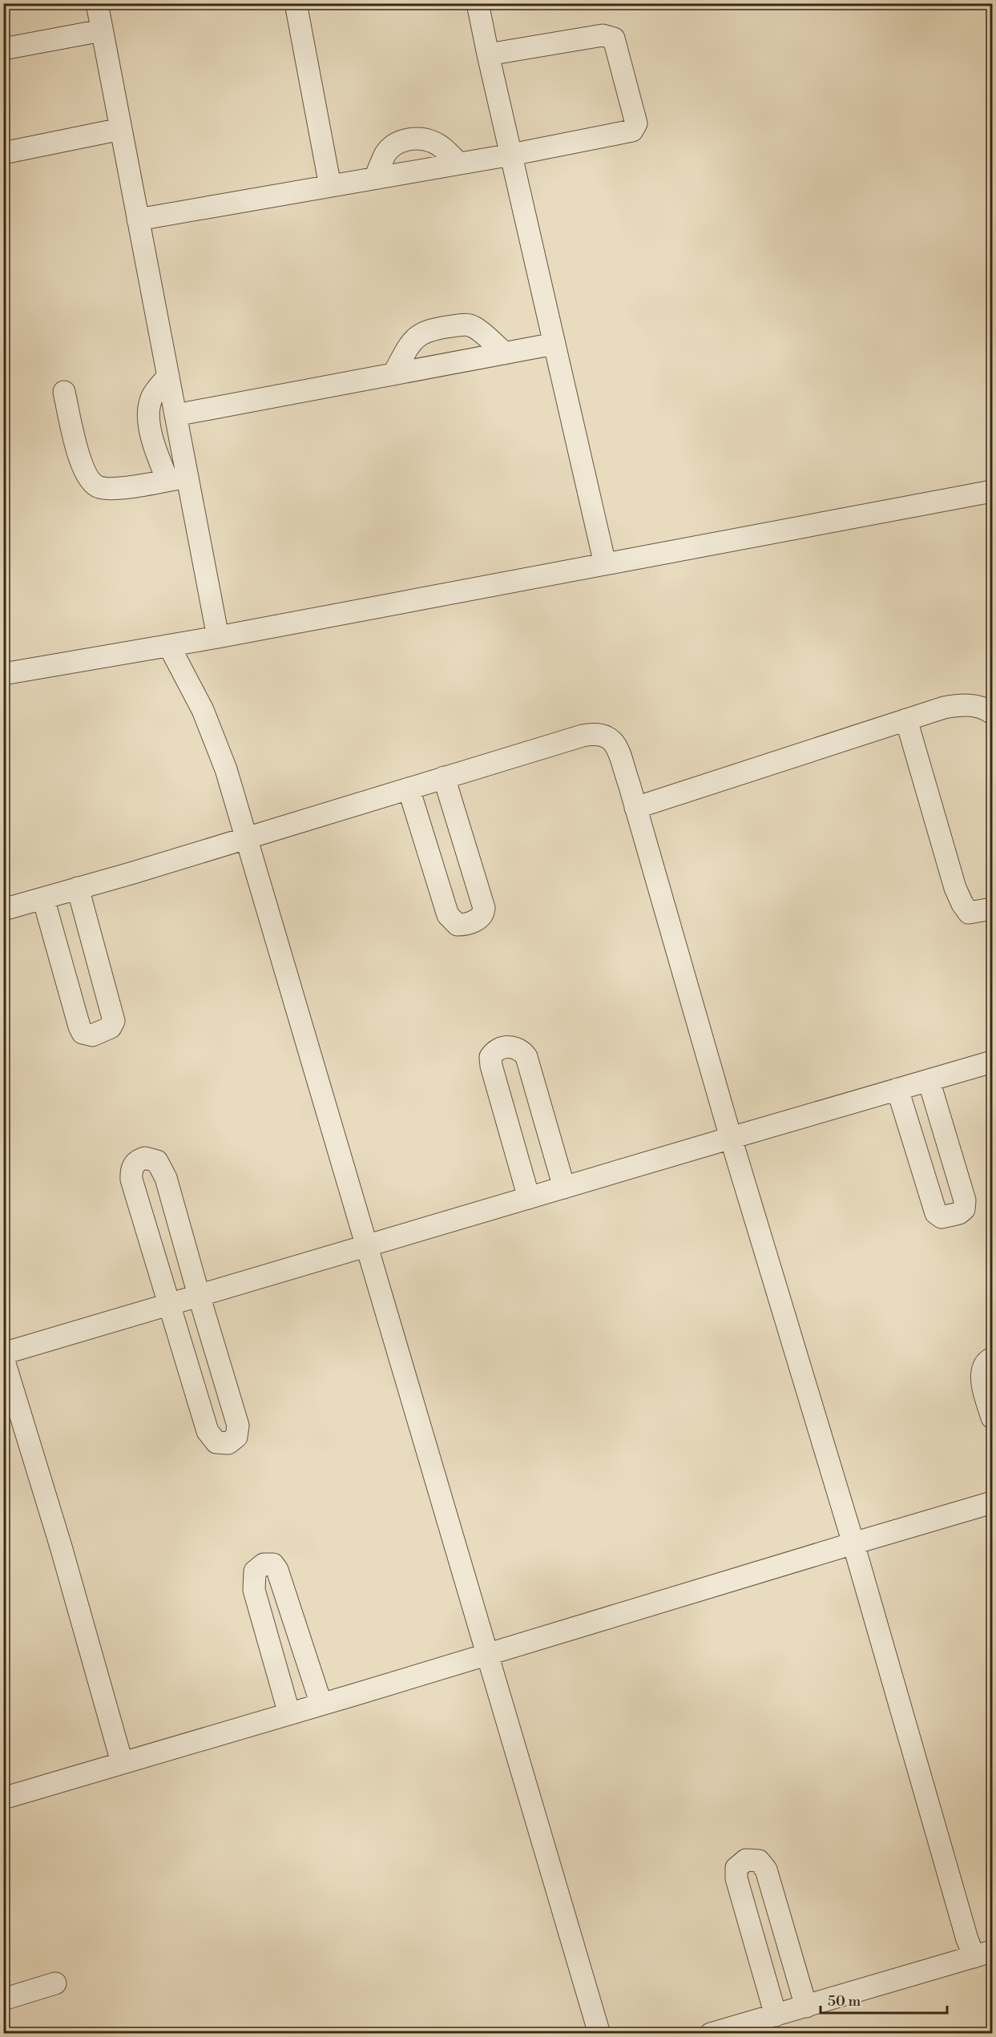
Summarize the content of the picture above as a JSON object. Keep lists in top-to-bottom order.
{
  "scale_bar": "50 m"
}
